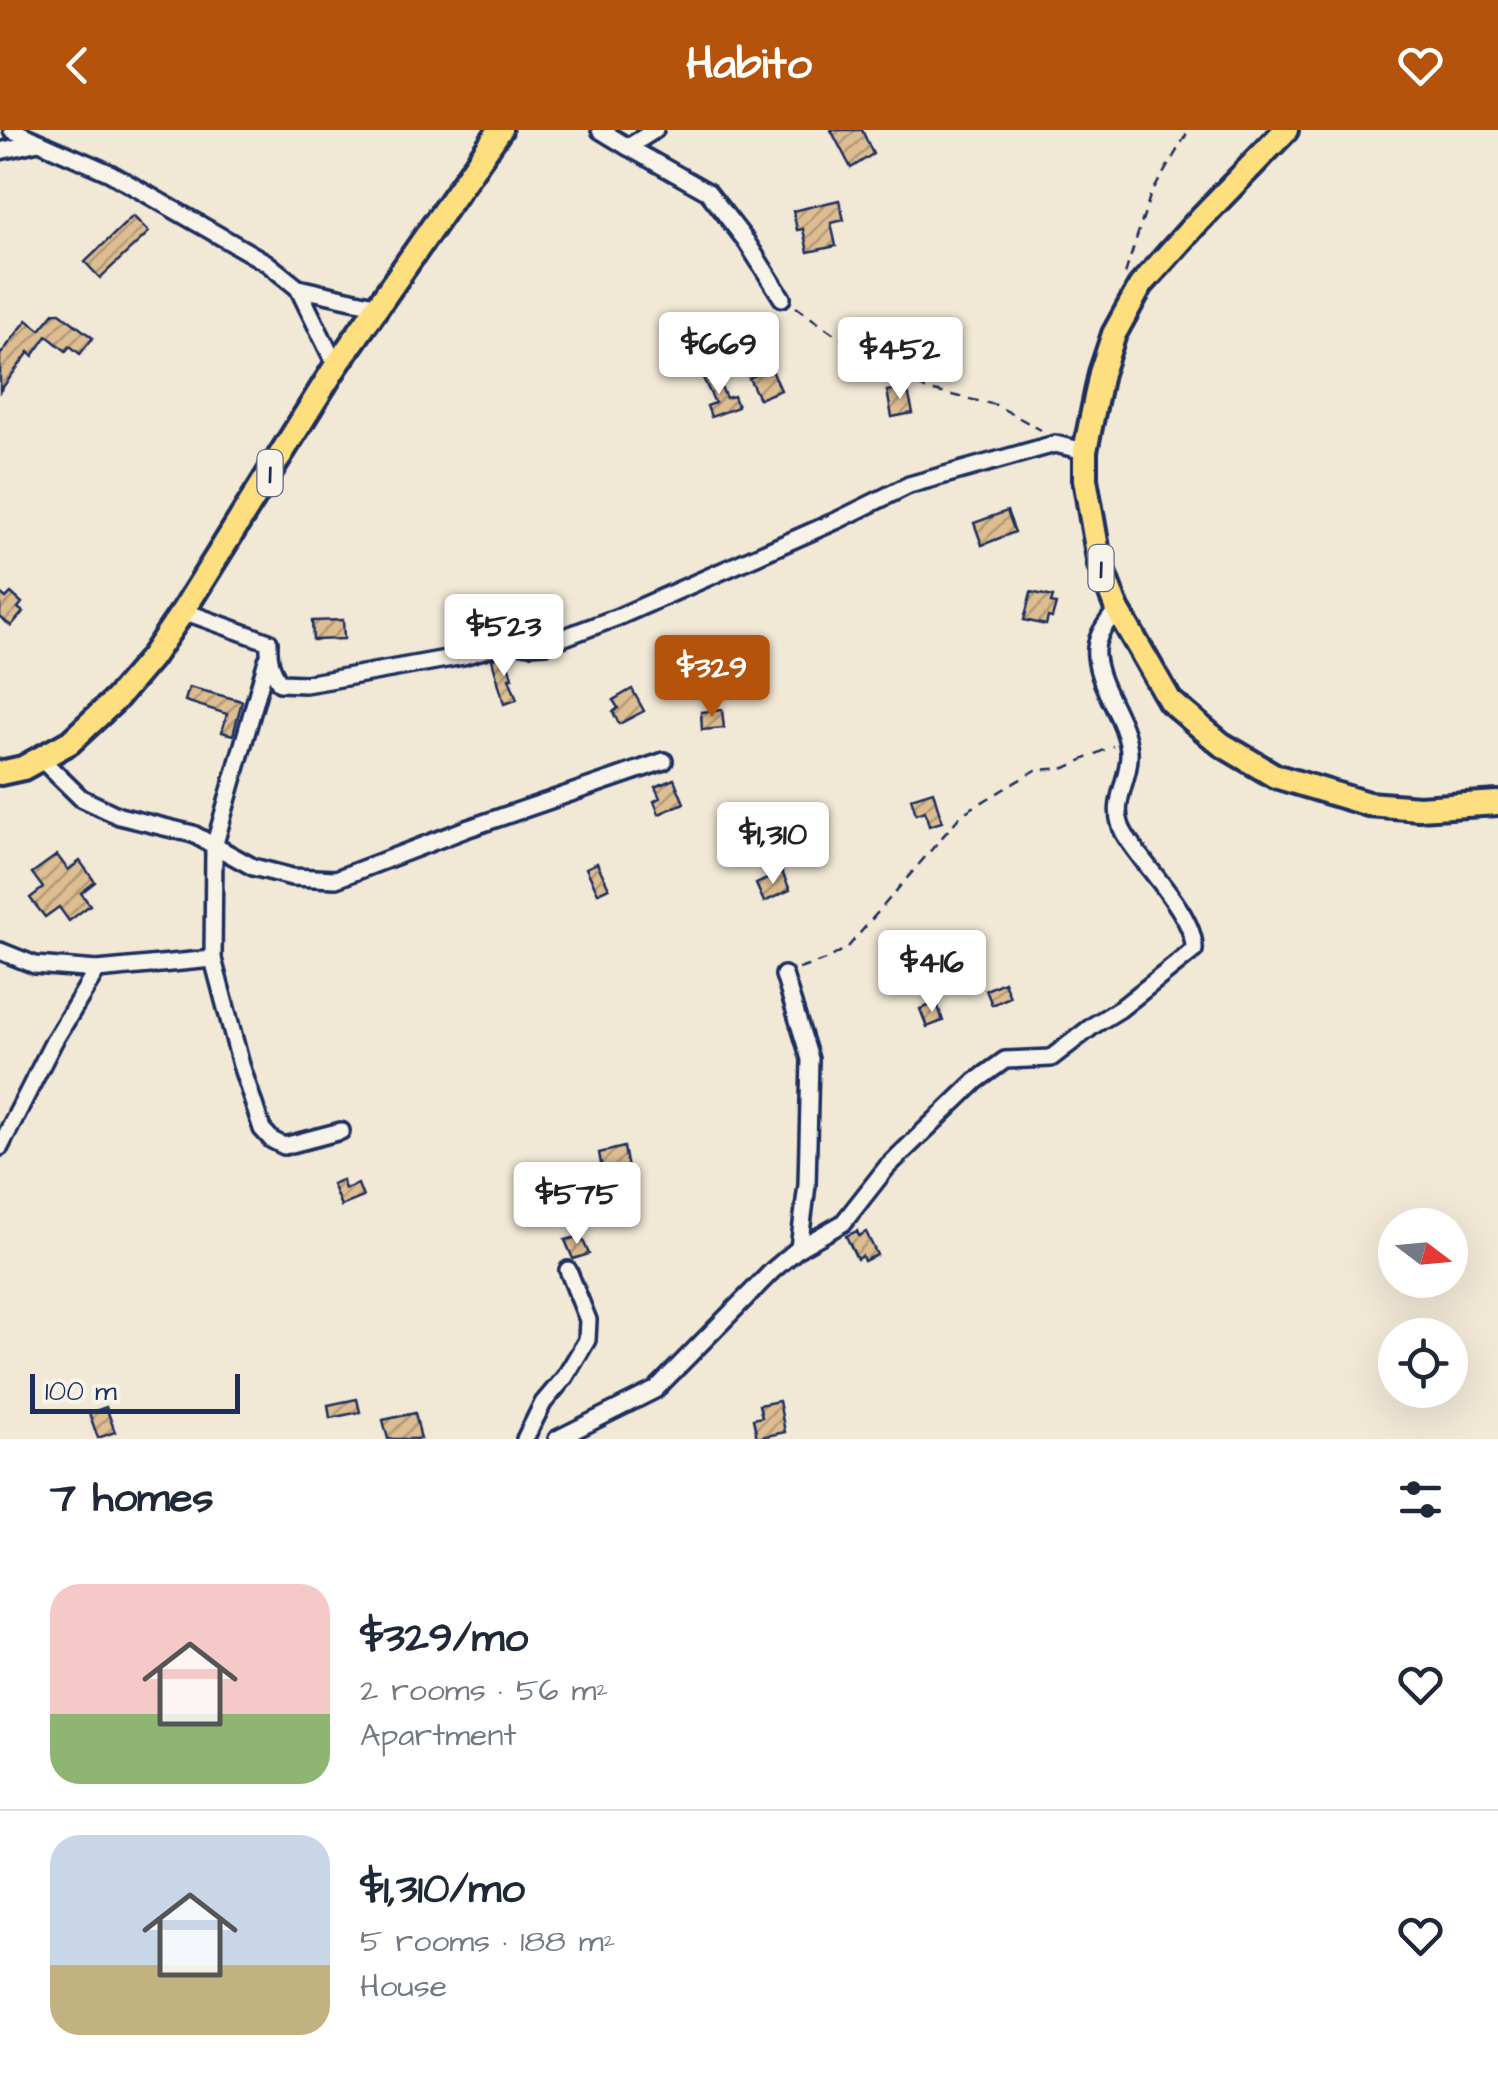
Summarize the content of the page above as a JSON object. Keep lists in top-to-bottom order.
{
  "streets": {
    "main road": ["1"]
  },
  "scale_bar": "100 m",
  "north": "right",
  "page": {
    "header": "Habito",
    "price": [
      "$669",
      "$452",
      "$523",
      "$329",
      "$1,310",
      "$416",
      "$575"
    ],
    "scale": "100 m",
    "heading": "7 homes",
    "list": [
      {
        "name": "$329/mo",
        "note": "2 rooms · 56 m² · Apartment"
      },
      {
        "name": "$1,310/mo",
        "note": "5 rooms · 188 m² · House"
      }
    ]
  }
}
